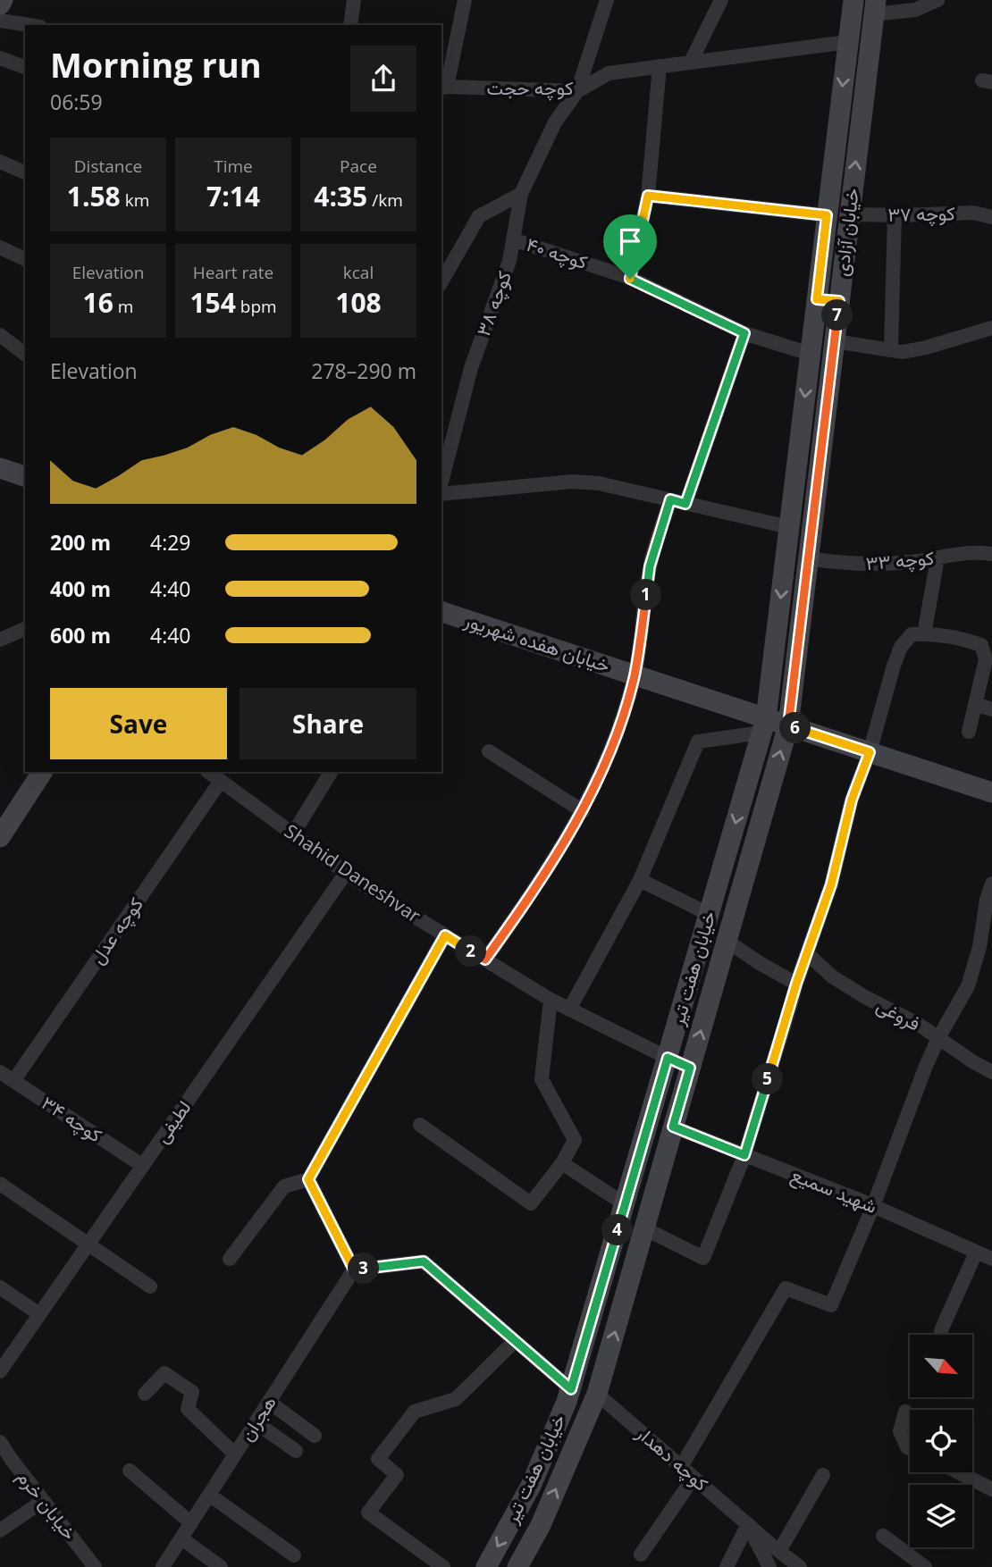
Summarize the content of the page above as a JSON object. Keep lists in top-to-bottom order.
{
  "streets": {
    "street": [
      "کوچه حجت",
      "کوچه ۳۷",
      "خیابان آزادی",
      "کوچه ۴۰",
      "کوچه ۳۸",
      "کوچه ۳۳",
      "خیابان هفده شهریور",
      "Shahid Daneshvar",
      "کوچه عدل",
      "خیابان هفت تیر",
      "فروغی",
      "کوچه ۳۴",
      "لطیفی",
      "شهید سمیع",
      "هجران",
      "کوچه دهدار",
      "خیابان خرم"
    ]
  },
  "crossings": [
    ["کوچه حجت", "خیابان آزادی"],
    ["کوچه حجت", "کوچه ۳۸"],
    ["کوچه ۳۷", "خیابان آزادی"],
    ["خیابان آزادی", "کوچه ۴۰"],
    ["خیابان آزادی", "کوچه ۳۳"],
    ["خیابان آزادی", "خیابان هفده شهریور"],
    ["خیابان آزادی", "خیابان هفت تیر"],
    ["کوچه ۴۰", "کوچه ۳۸"],
    ["خیابان هفده شهریور", "خیابان هفت تیر"],
    ["Shahid Daneshvar", "کوچه عدل"],
    ["Shahid Daneshvar", "خیابان هفت تیر"],
    ["Shahid Daneshvar", "لطیفی"],
    ["کوچه عدل", "کوچه ۳۴"],
    ["خیابان هفت تیر", "شهید سمیع"],
    ["خیابان هفت تیر", "کوچه دهدار"],
    ["کوچه ۳۴", "لطیفی"]
  ],
  "north": "bottom right",
  "page": {
    "heading": ["Morning run", "06:59"],
    "stats": [
      ["Distance", "1.58 km"],
      ["Time", "7:14"],
      ["Pace", "4:35 /km"],
      ["Elevation", "16 m"],
      ["Heart rate", "154 bpm"],
      ["kcal", "108"]
    ],
    "pins": [
      "7",
      "1",
      "6",
      "2",
      "5",
      "4",
      "3"
    ],
    "chart": ["Elevation", "278–290 m"],
    "list": [
      {
        "name": "200 m",
        "note": "4:29"
      },
      {
        "name": "400 m",
        "note": "4:40"
      },
      {
        "name": "600 m",
        "note": "4:40"
      }
    ],
    "buttons": ["Save", "Share"]
  }
}
